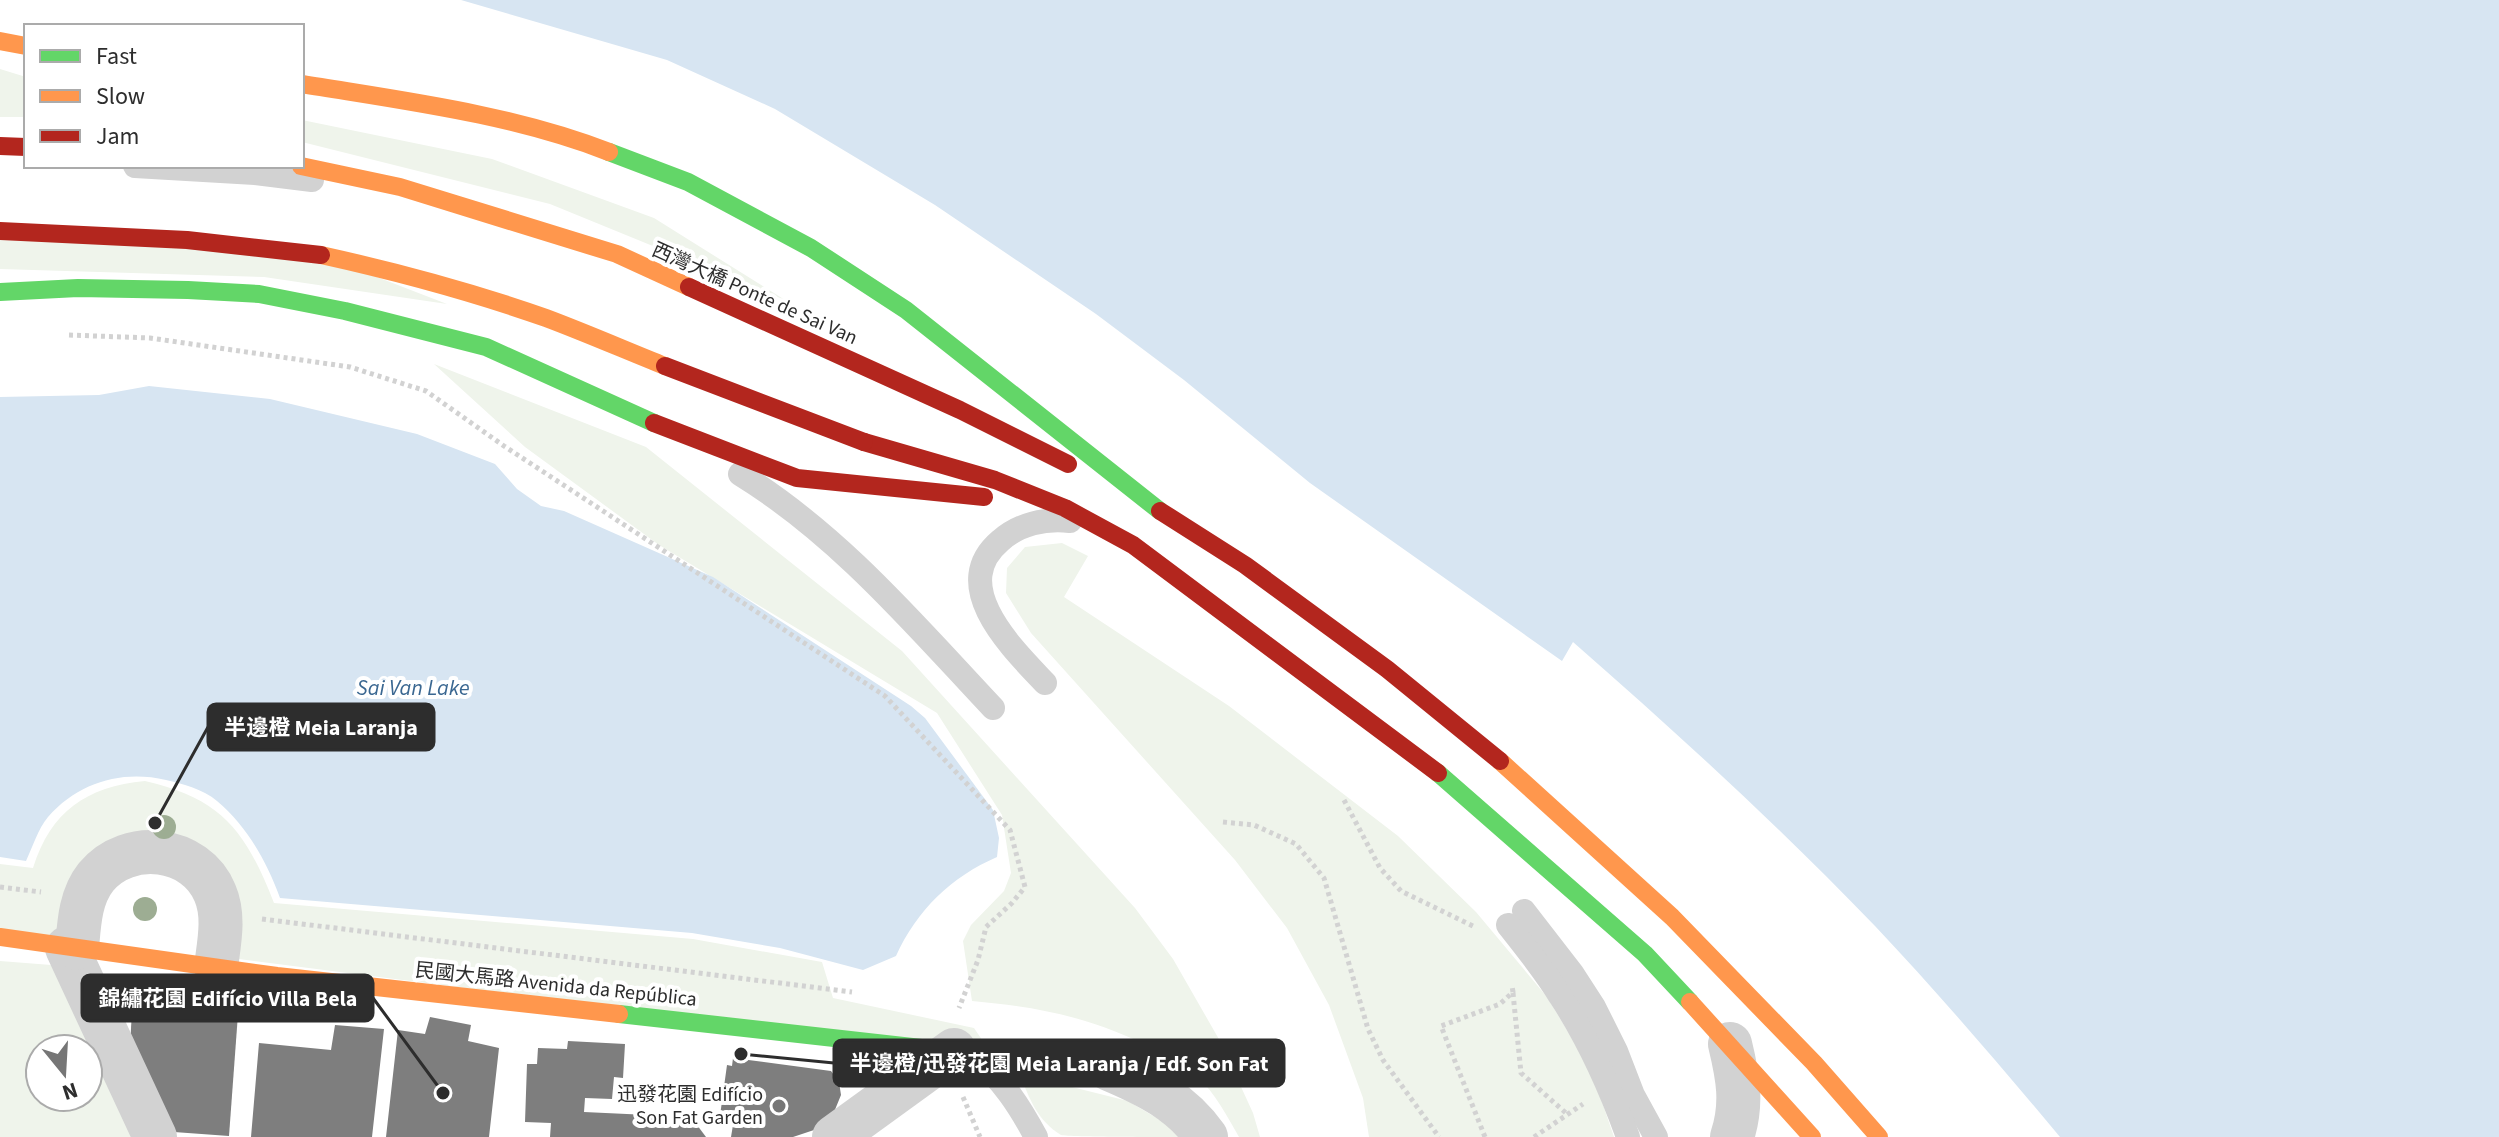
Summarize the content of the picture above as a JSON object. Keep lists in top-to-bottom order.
{
  "streets": {
    "main road": ["西灣大橋 Ponte de Sai Van", "民國大馬路 Avenida da República"]
  },
  "water": ["Sai Van Lake"],
  "places": [
    "半邊橙 Meia Laranja",
    "半邊橙/迅發花園 Meia Laranja / Edf. Son Fat",
    "錦繡花園 Edifício Villa Bela",
    "迅發花園 Edifício Son Fat Garden"
  ],
  "legend": ["Fast", "Slow", "Jam"],
  "north": "bottom"
}
